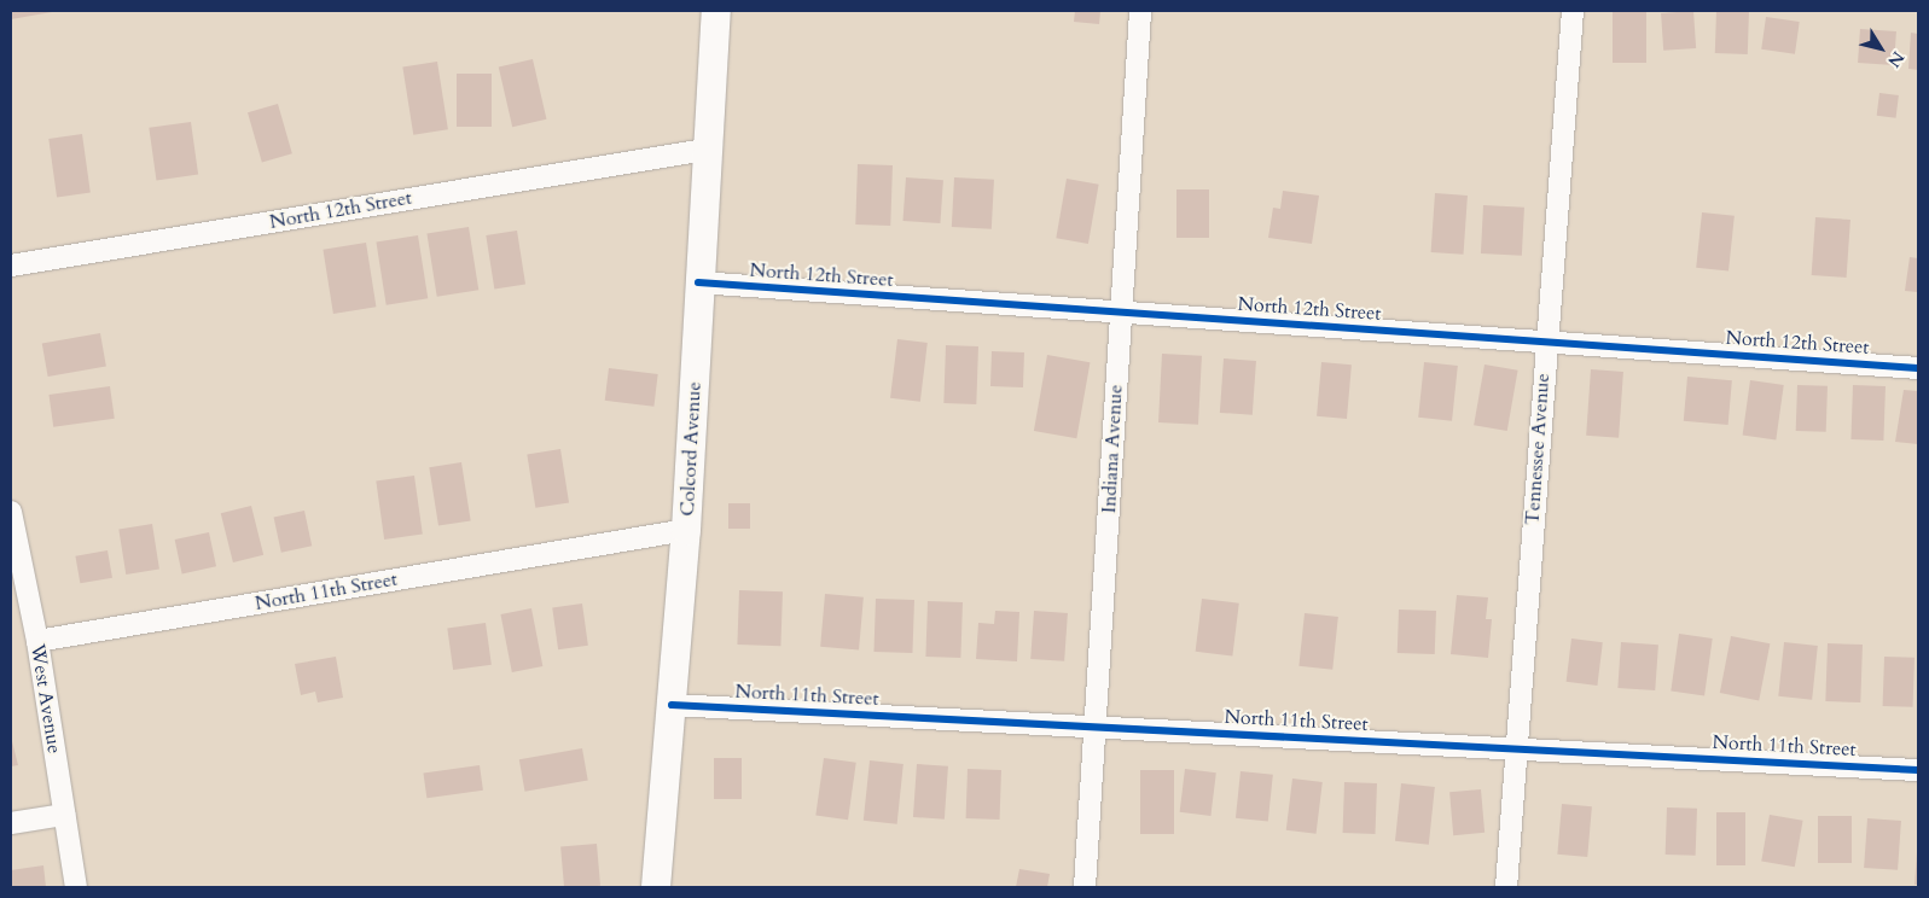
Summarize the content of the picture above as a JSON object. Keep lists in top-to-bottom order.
{
  "streets": {
    "street": [
      "North 12th Street",
      "Colcord Avenue",
      "Indiana Avenue",
      "Tennessee Avenue",
      "North 11th Street",
      "West Avenue"
    ]
  },
  "crossings": [
    ["North 12th Street", "Colcord Avenue"],
    ["North 12th Street", "Indiana Avenue"],
    ["North 12th Street", "Tennessee Avenue"],
    ["Colcord Avenue", "North 11th Street"],
    ["Indiana Avenue", "North 11th Street"],
    ["Tennessee Avenue", "North 11th Street"],
    ["North 11th Street", "West Avenue"]
  ],
  "north": "bottom right"
}
